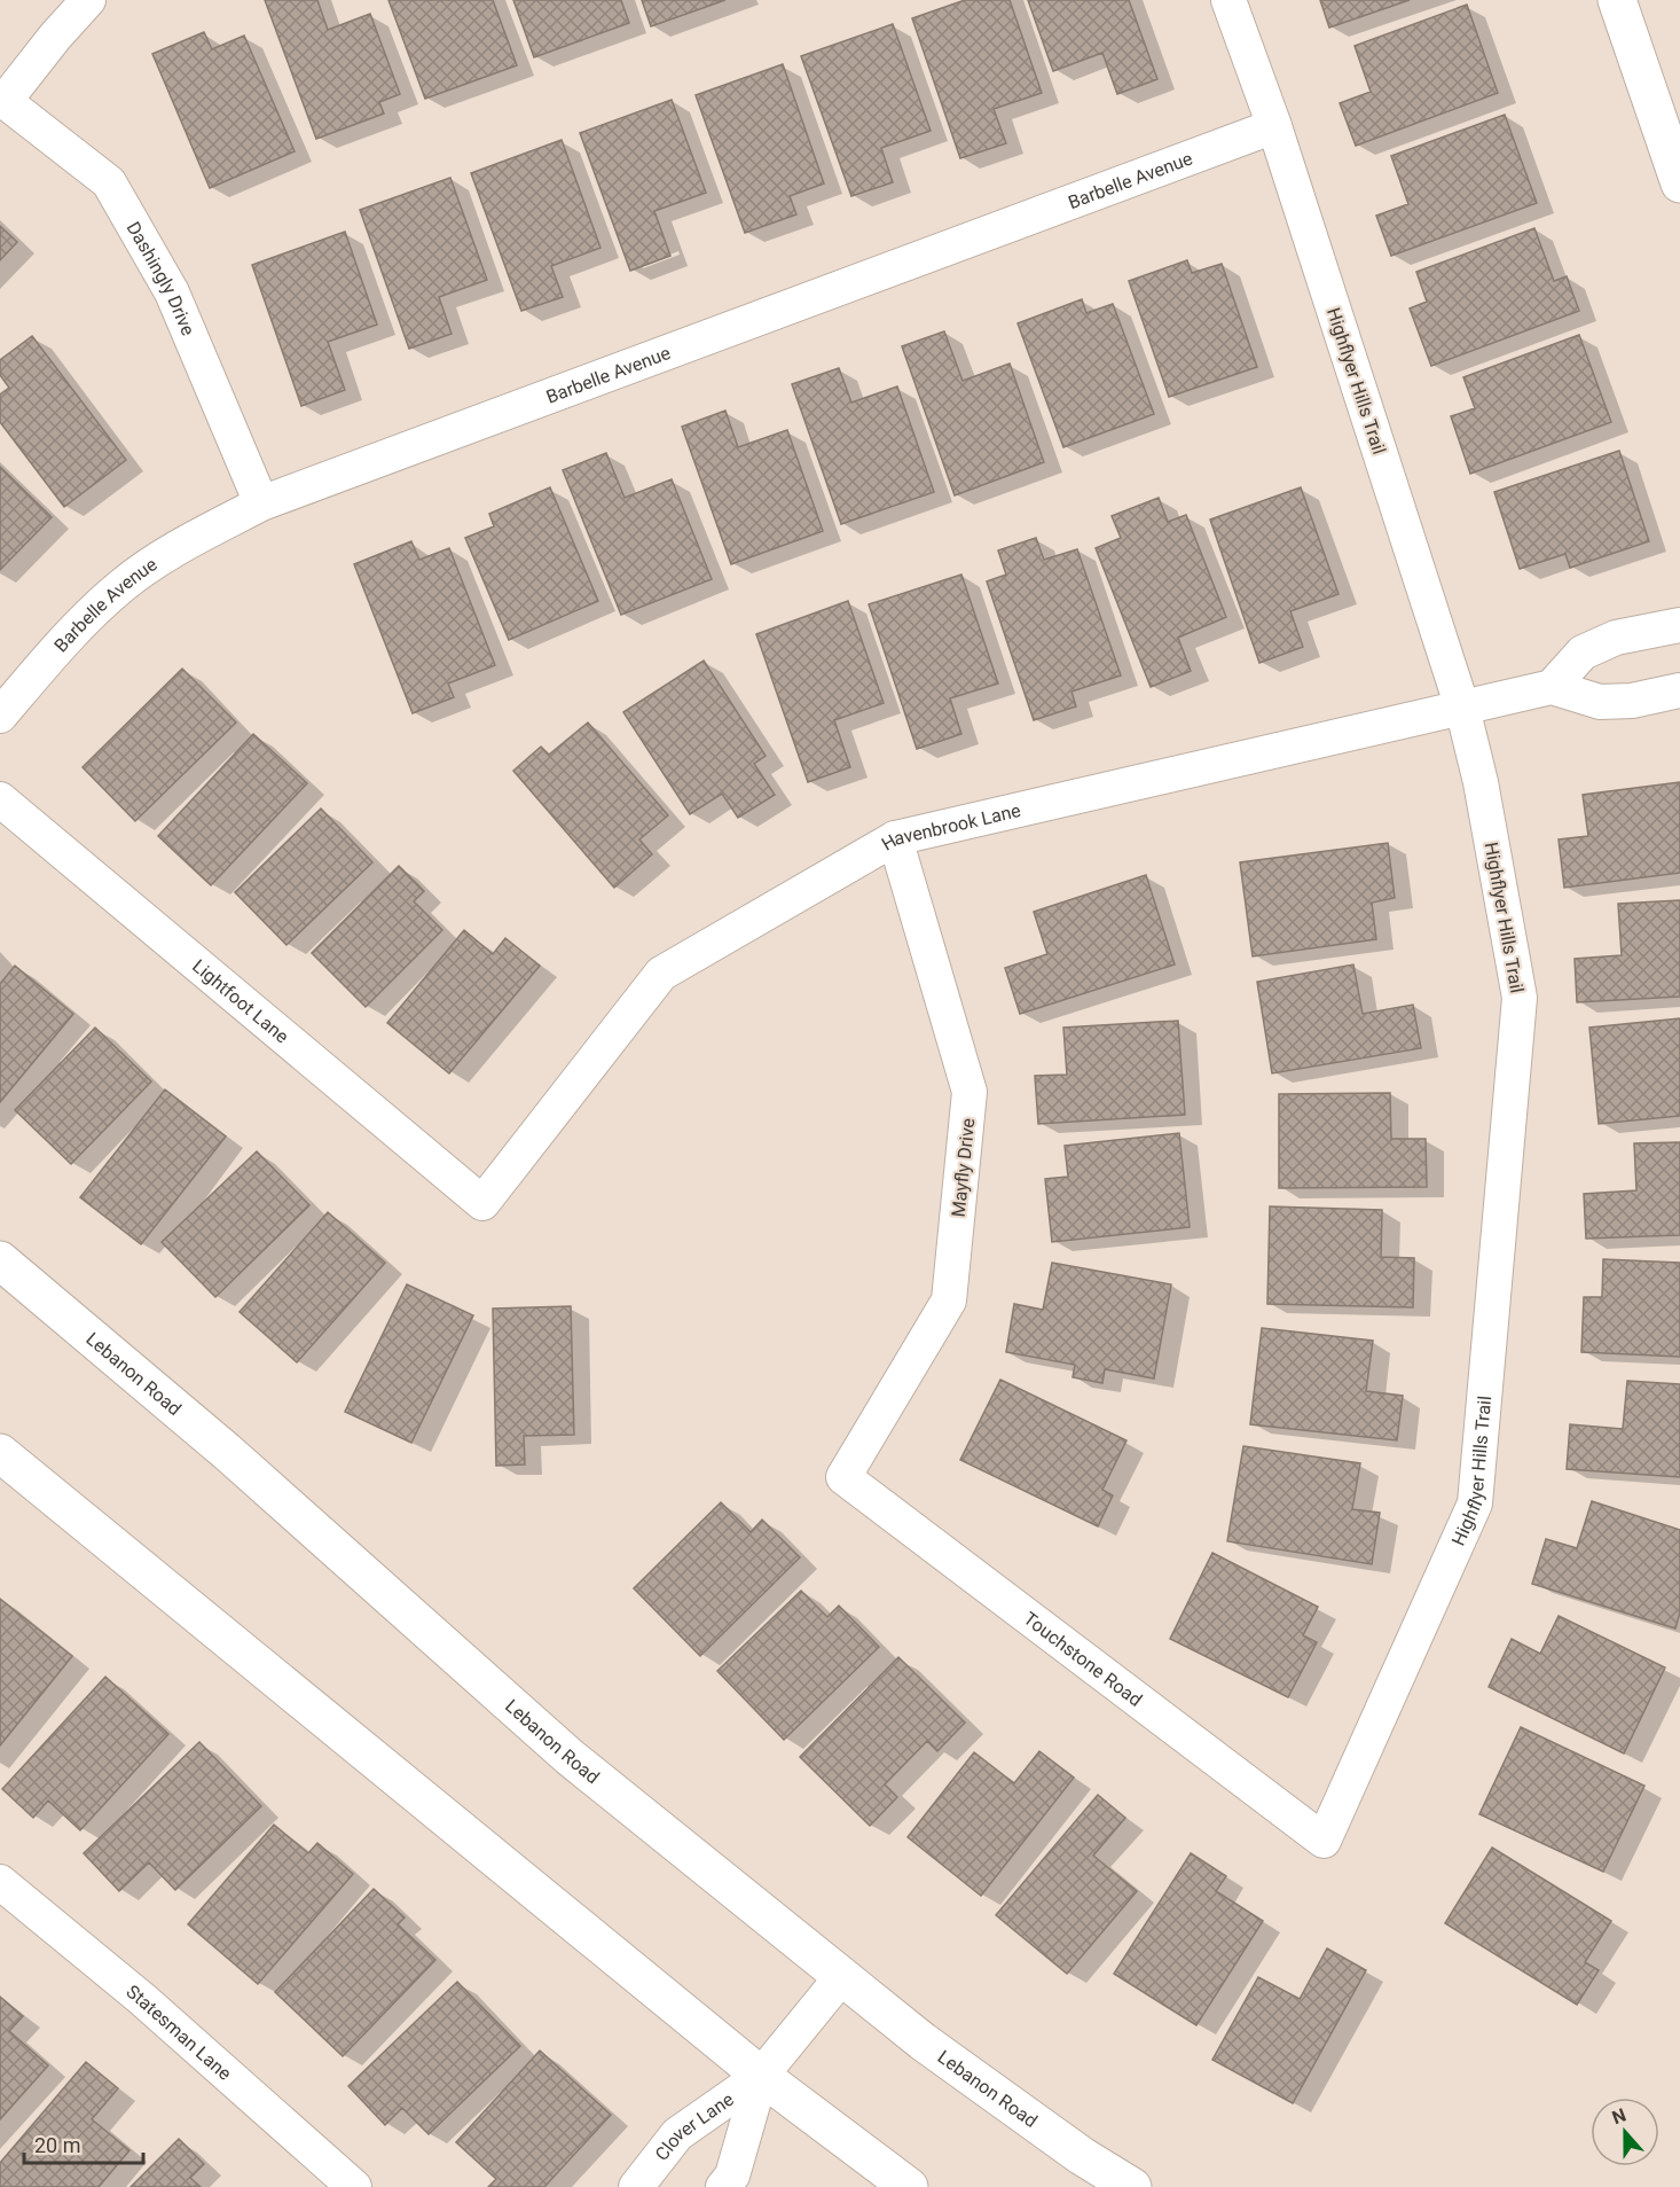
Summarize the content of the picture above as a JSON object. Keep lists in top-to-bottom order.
{
  "streets": {
    "main road": ["Lebanon Road"],
    "street": [
      "Barbelle Avenue",
      "Dashingly Drive",
      "Highflyer Hills Trail",
      "Havenbrook Lane",
      "Lightfoot Lane",
      "Mayfly Drive",
      "Touchstone Road",
      "Statesman Lane",
      "Clover Lane"
    ]
  },
  "crossings": [
    ["Barbelle Avenue", "Dashingly Drive"],
    ["Barbelle Avenue", "Highflyer Hills Trail"],
    ["Highflyer Hills Trail", "Havenbrook Lane"],
    ["Highflyer Hills Trail", "Touchstone Road"],
    ["Havenbrook Lane", "Lightfoot Lane"],
    ["Havenbrook Lane", "Mayfly Drive"],
    ["Mayfly Drive", "Touchstone Road"],
    ["Lebanon Road", "Clover Lane"]
  ],
  "scale_bar": "20 m",
  "north": "top"
}
